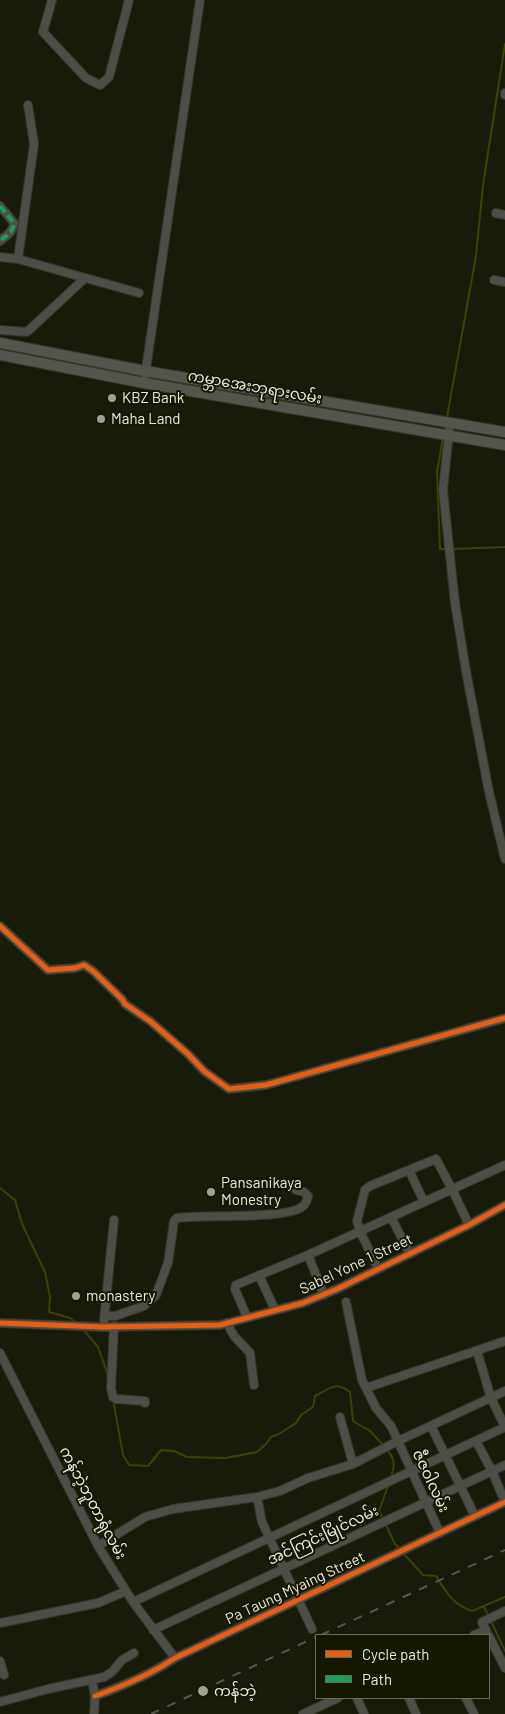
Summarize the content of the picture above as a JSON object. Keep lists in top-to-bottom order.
{
  "streets": {
    "main road": ["ကမ္ဘာအေးဘုရားလမ်း"],
    "street": [
      "Sabel Yone 1 Street",
      "ဇီဇဝါလမ်း",
      "ကန်ဘဲ့ဘူတာရုံလမ်း",
      "အင်ကြင်းမြိုင်လမ်း",
      "Pa Taung Myaing Street"
    ]
  },
  "crossings": [
    ["ဇီဇဝါလမ်း", "အင်ကြင်းမြိုင်လမ်း"],
    ["ဇီဇဝါလမ်း", "Pa Taung Myaing Street"],
    ["ကန်ဘဲ့ဘူတာရုံလမ်း", "အင်ကြင်းမြိုင်လမ်း"],
    ["ကန်ဘဲ့ဘူတာရုံလမ်း", "Pa Taung Myaing Street"]
  ],
  "places": [
    "KBZ Bank",
    "Maha Land",
    "Pansanikaya Monestry",
    "monastery",
    "ကန်ဘဲ့"
  ],
  "legend": ["Cycle path", "Path"]
}
